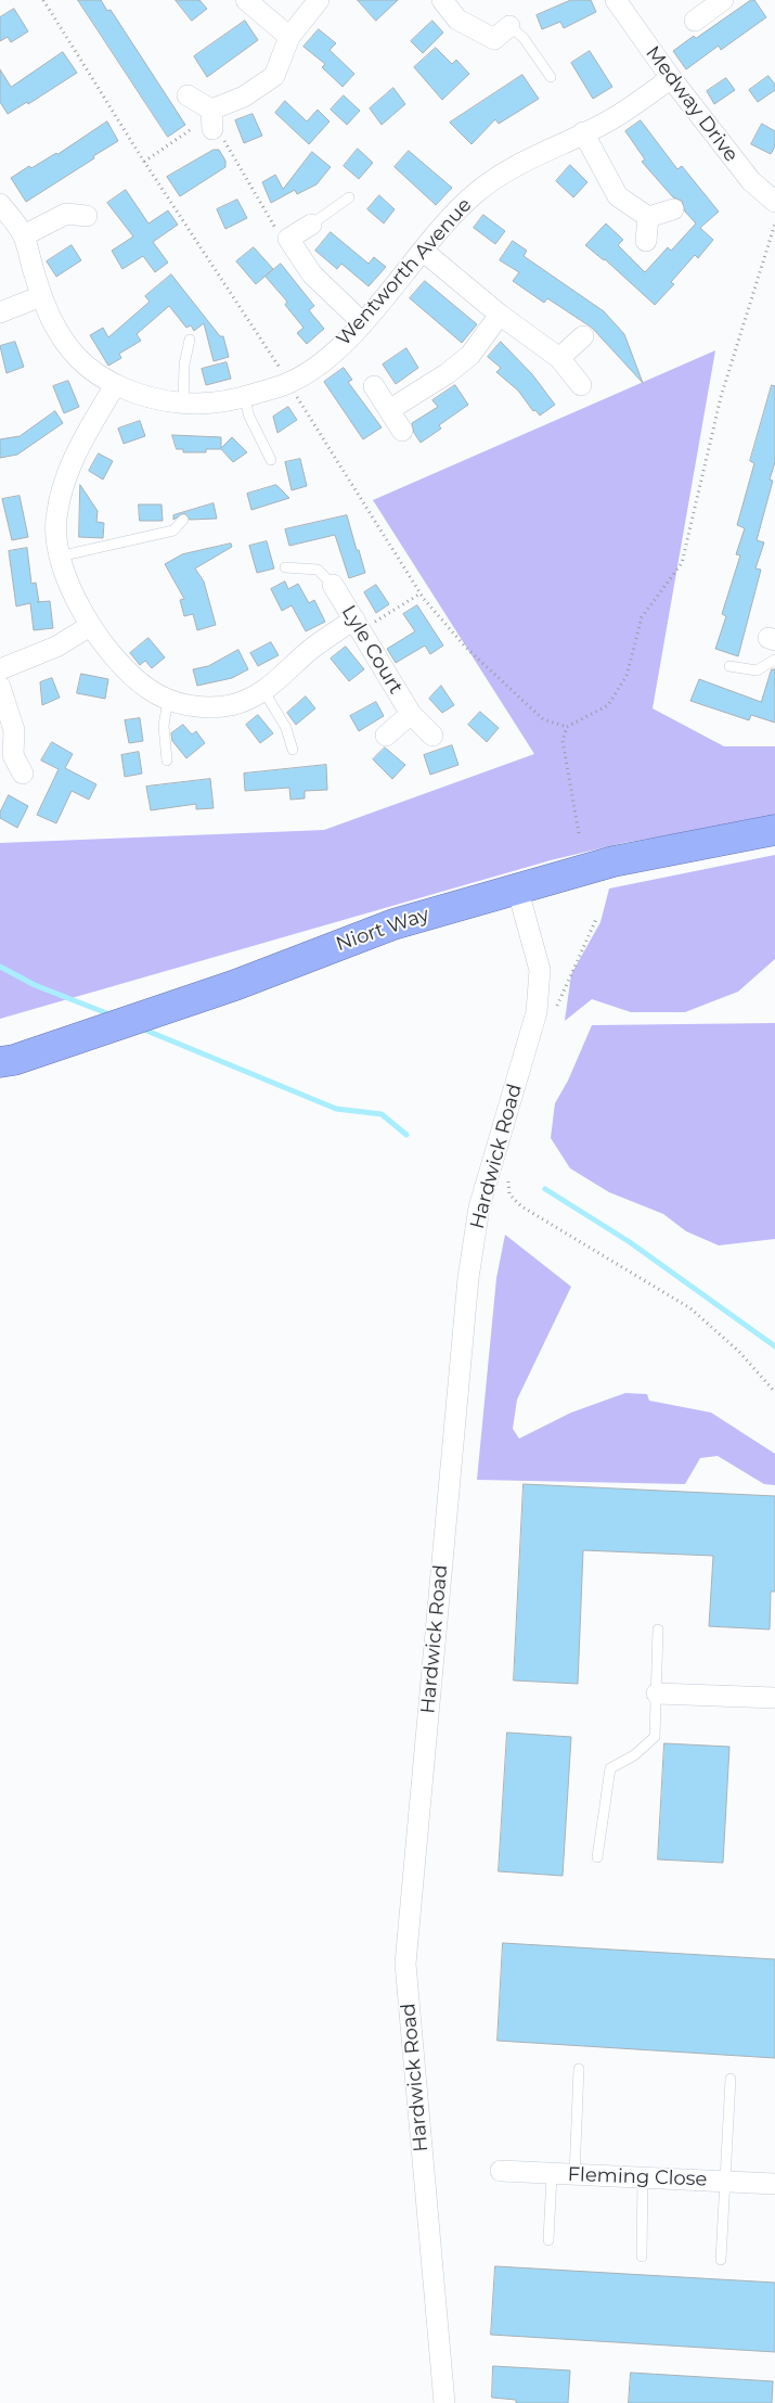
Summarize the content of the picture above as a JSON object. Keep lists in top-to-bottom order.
{
  "streets": {
    "highway": ["Niort Way"],
    "street": [
      "Medway Drive",
      "Wentworth Avenue",
      "Lyle Court",
      "Hardwick Road",
      "Fleming Close"
    ]
  },
  "crossings": [
    ["Medway Drive", "Wentworth Avenue"],
    ["Niort Way", "Hardwick Road"]
  ]
}
